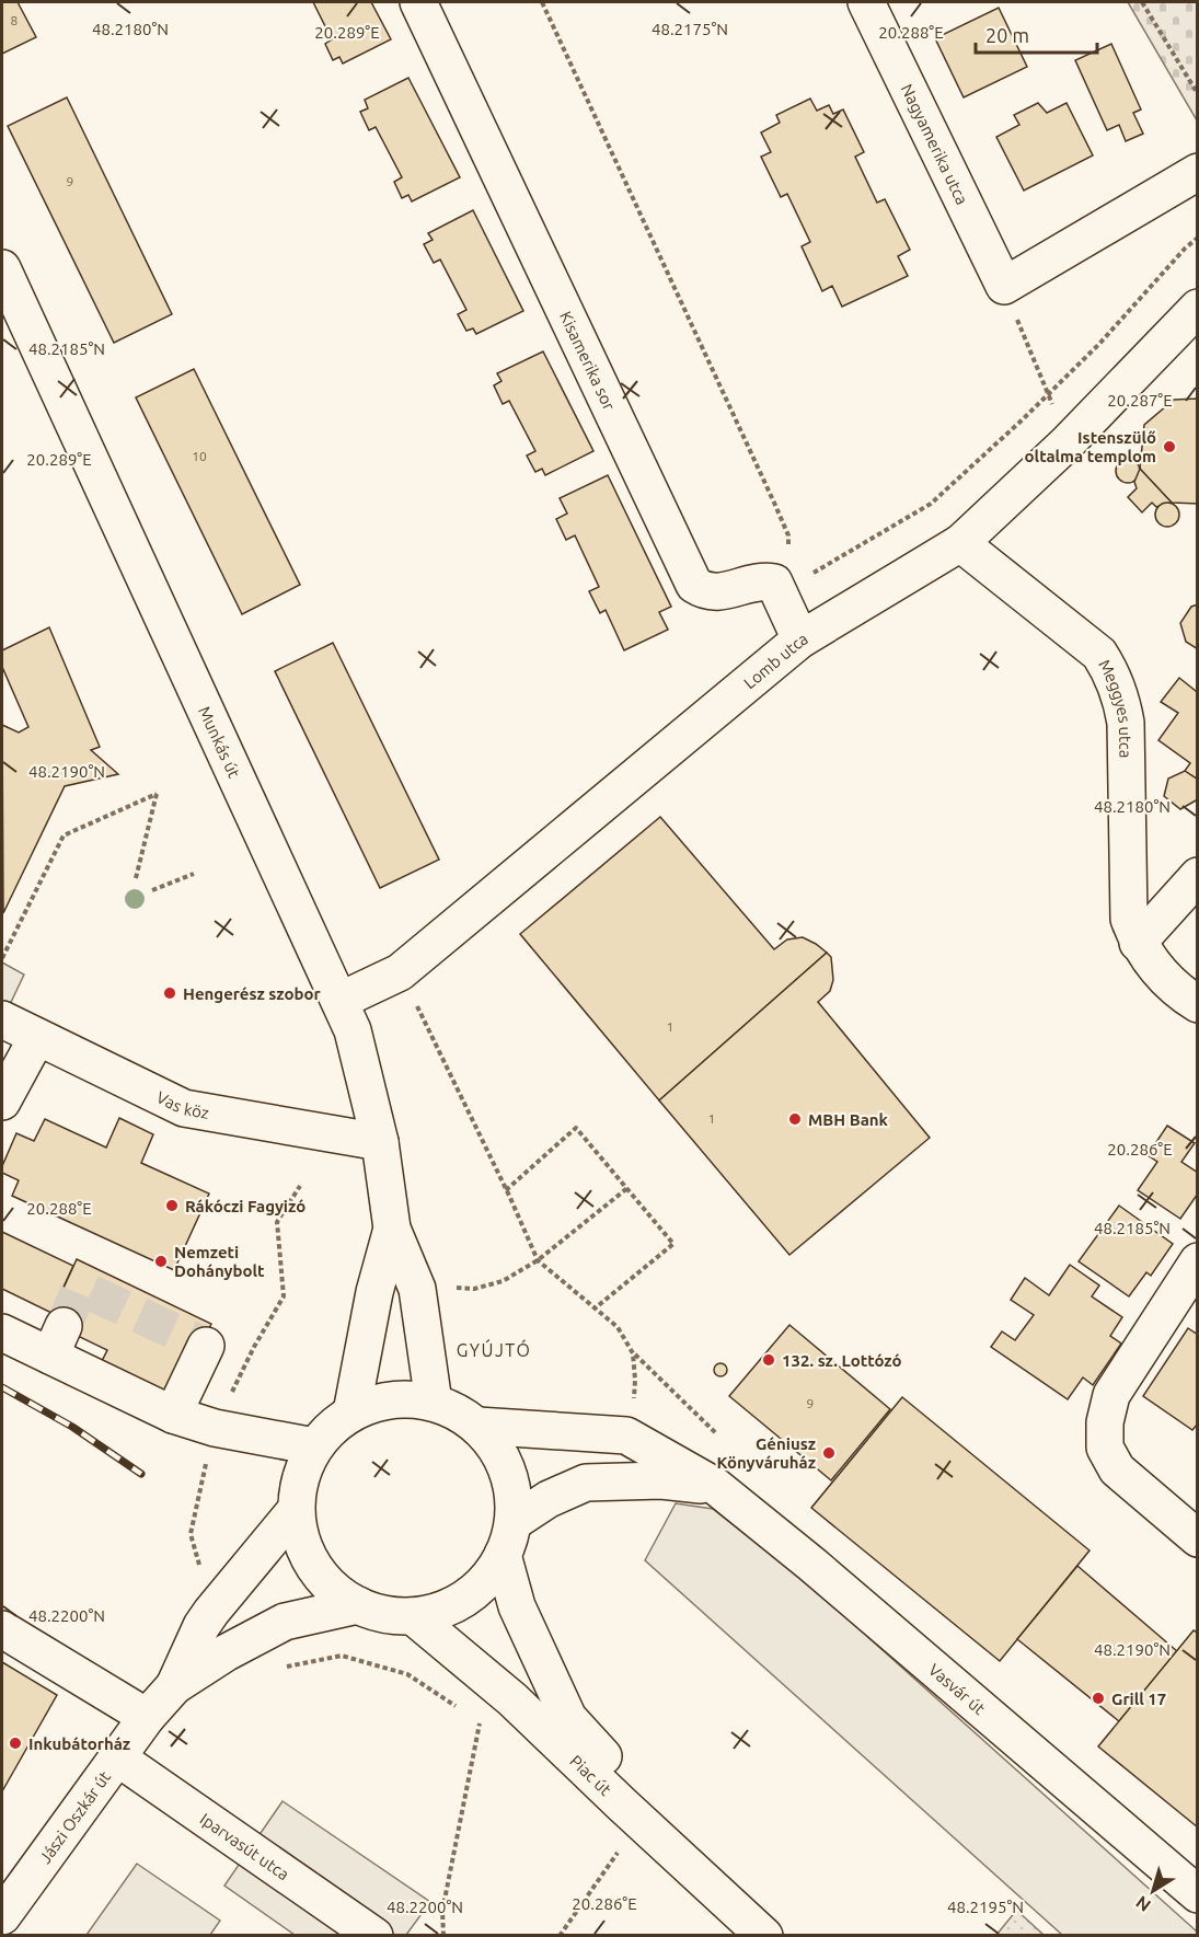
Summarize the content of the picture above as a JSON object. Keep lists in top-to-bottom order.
{
  "streets": {
    "street": [
      "Nagyamerika utca",
      "Kisamerika sor",
      "Lomb utca",
      "Meggyes utca",
      "Munkás út",
      "Vas köz",
      "Vasvár út",
      "Piac út",
      "Jászi Oszkár út",
      "Iparvasút utca"
    ]
  },
  "crossings": [
    ["Lomb utca", "Meggyes utca"],
    ["Lomb utca", "Munkás út"],
    ["Munkás út", "Vas köz"],
    ["Vasvár út", "Piac út"],
    ["Jászi Oszkár út", "Iparvasút utca"]
  ],
  "districts": ["GYÚJTÓ"],
  "places": [
    "Istenszülő oltalma templom",
    "Hengerész szobor",
    "MBH Bank",
    "Rákóczi Fagyizó",
    "Nemzeti Dohánybolt",
    "132. sz. Lottózó",
    "Géniusz Könyváruház",
    "Grill 17",
    "Inkubátorház"
  ],
  "house_numbers": [
    "8",
    "9",
    "10",
    "1",
    "1",
    "9"
  ],
  "scale_bar": "20 m",
  "north": "bottom left",
  "coordinates": [
    "48.2180°N",
    "48.2175°N",
    "20.289°E",
    "20.288°E",
    "48.2185°N",
    "20.287°E",
    "48.2190°N",
    "20.286°E",
    "48.2200°N",
    "48.2195°N"
  ]
}
